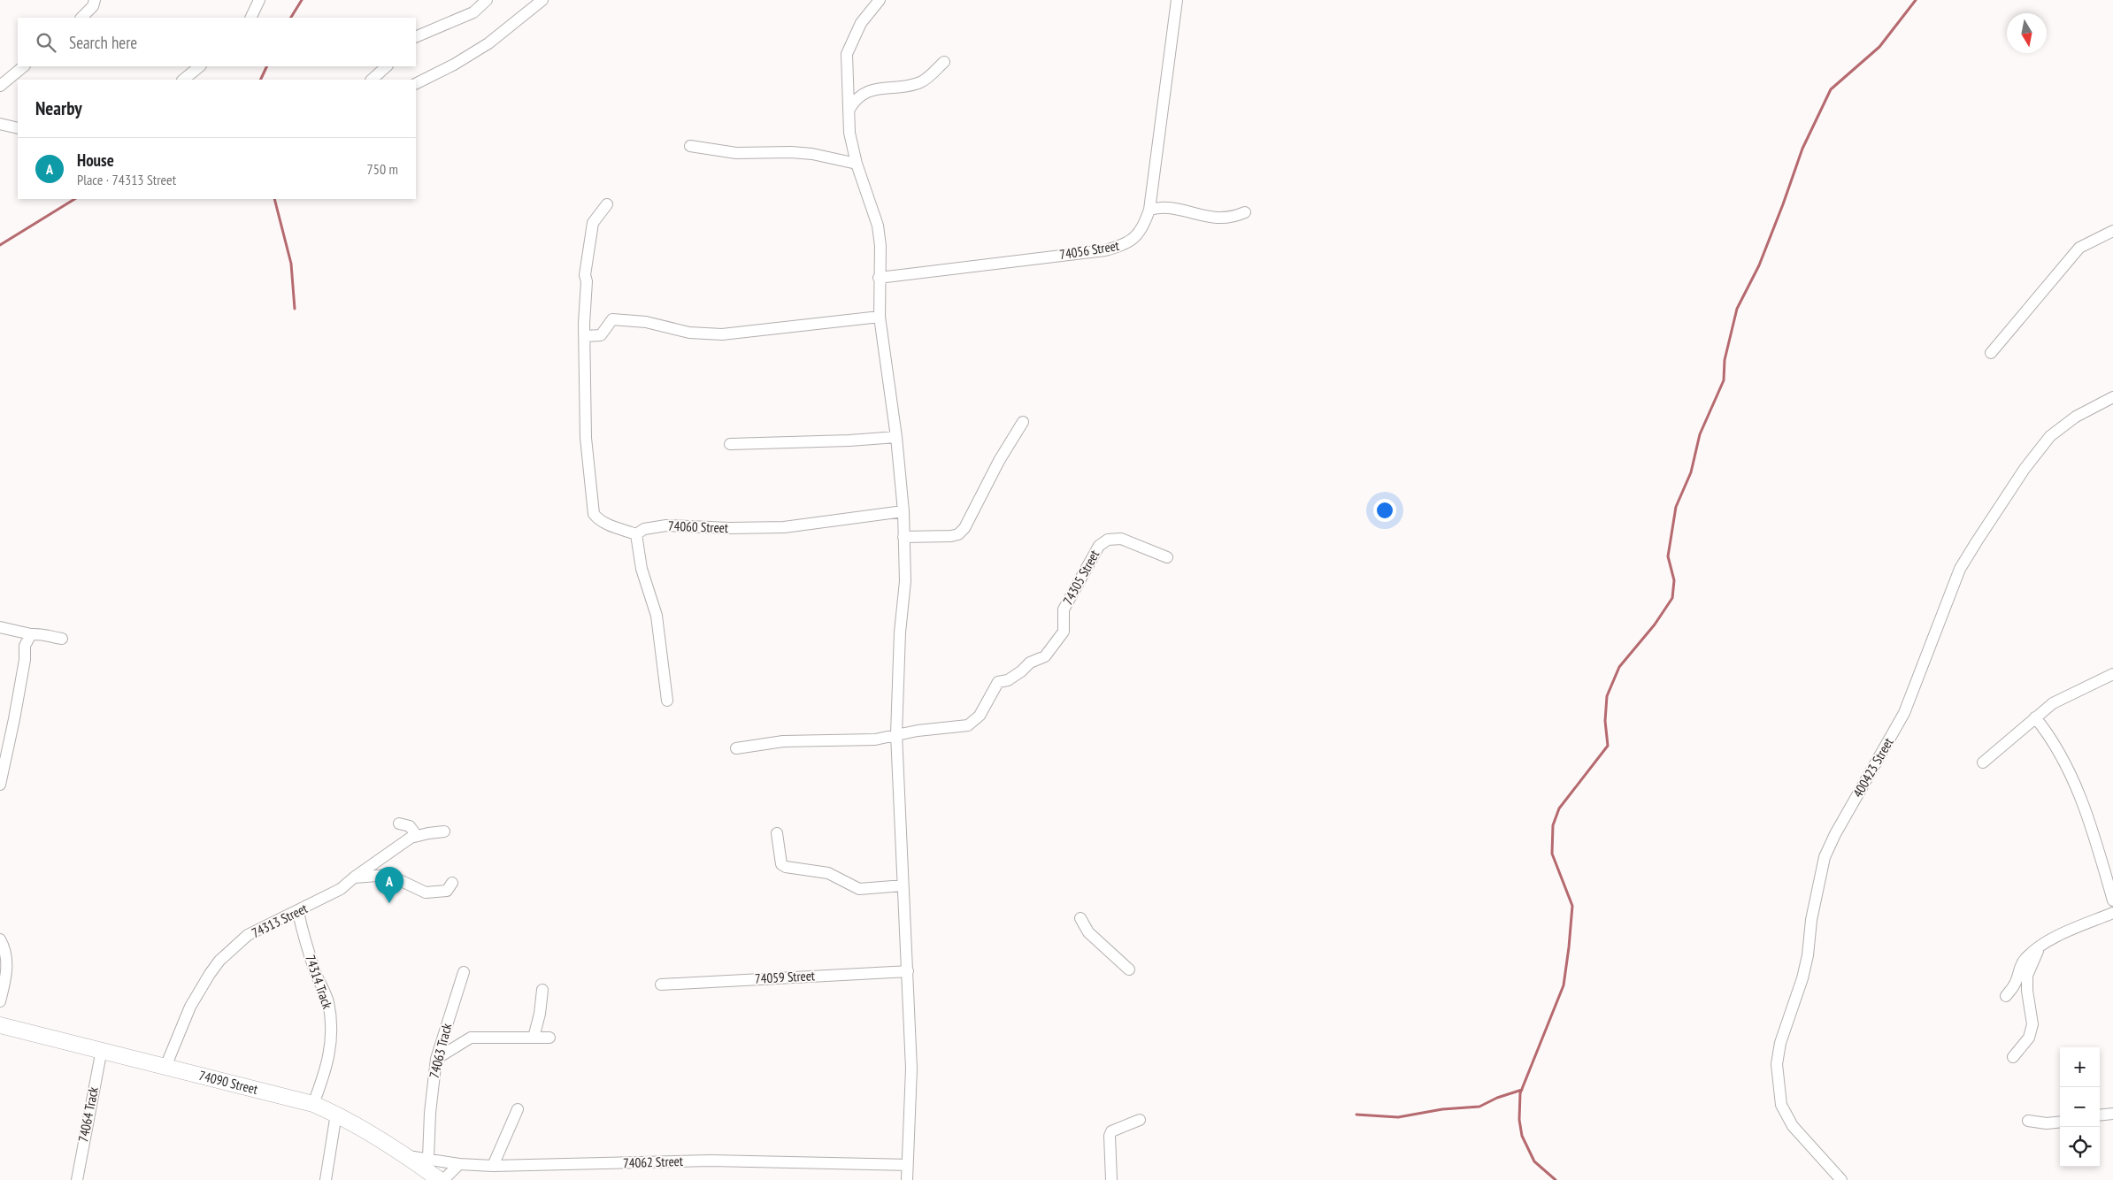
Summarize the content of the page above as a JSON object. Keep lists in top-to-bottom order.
{
  "streets": {
    "street": [
      "74056 Street",
      "74060 Street",
      "74305 Street",
      "400423 Street",
      "74313 Street",
      "74059 Street",
      "74314 Track",
      "74063 Track",
      "74090 Street",
      "74064 Track",
      "74062 Street"
    ]
  },
  "crossings": [
    ["74313 Street", "74314 Track"],
    ["74313 Street", "74090 Street"],
    ["74314 Track", "74090 Street"],
    ["74063 Track", "74062 Street"],
    ["74090 Street", "74064 Track"],
    ["74090 Street", "74062 Street"]
  ],
  "north": "bottom",
  "page": {
    "search": "Search here",
    "heading": "Nearby",
    "list": [
      {
        "mark": "A",
        "name": "House",
        "note": "Place · 74313 Street",
        "value": "750 m"
      }
    ],
    "pins": "A",
    "map_buttons": ["+", "−"]
  }
}
